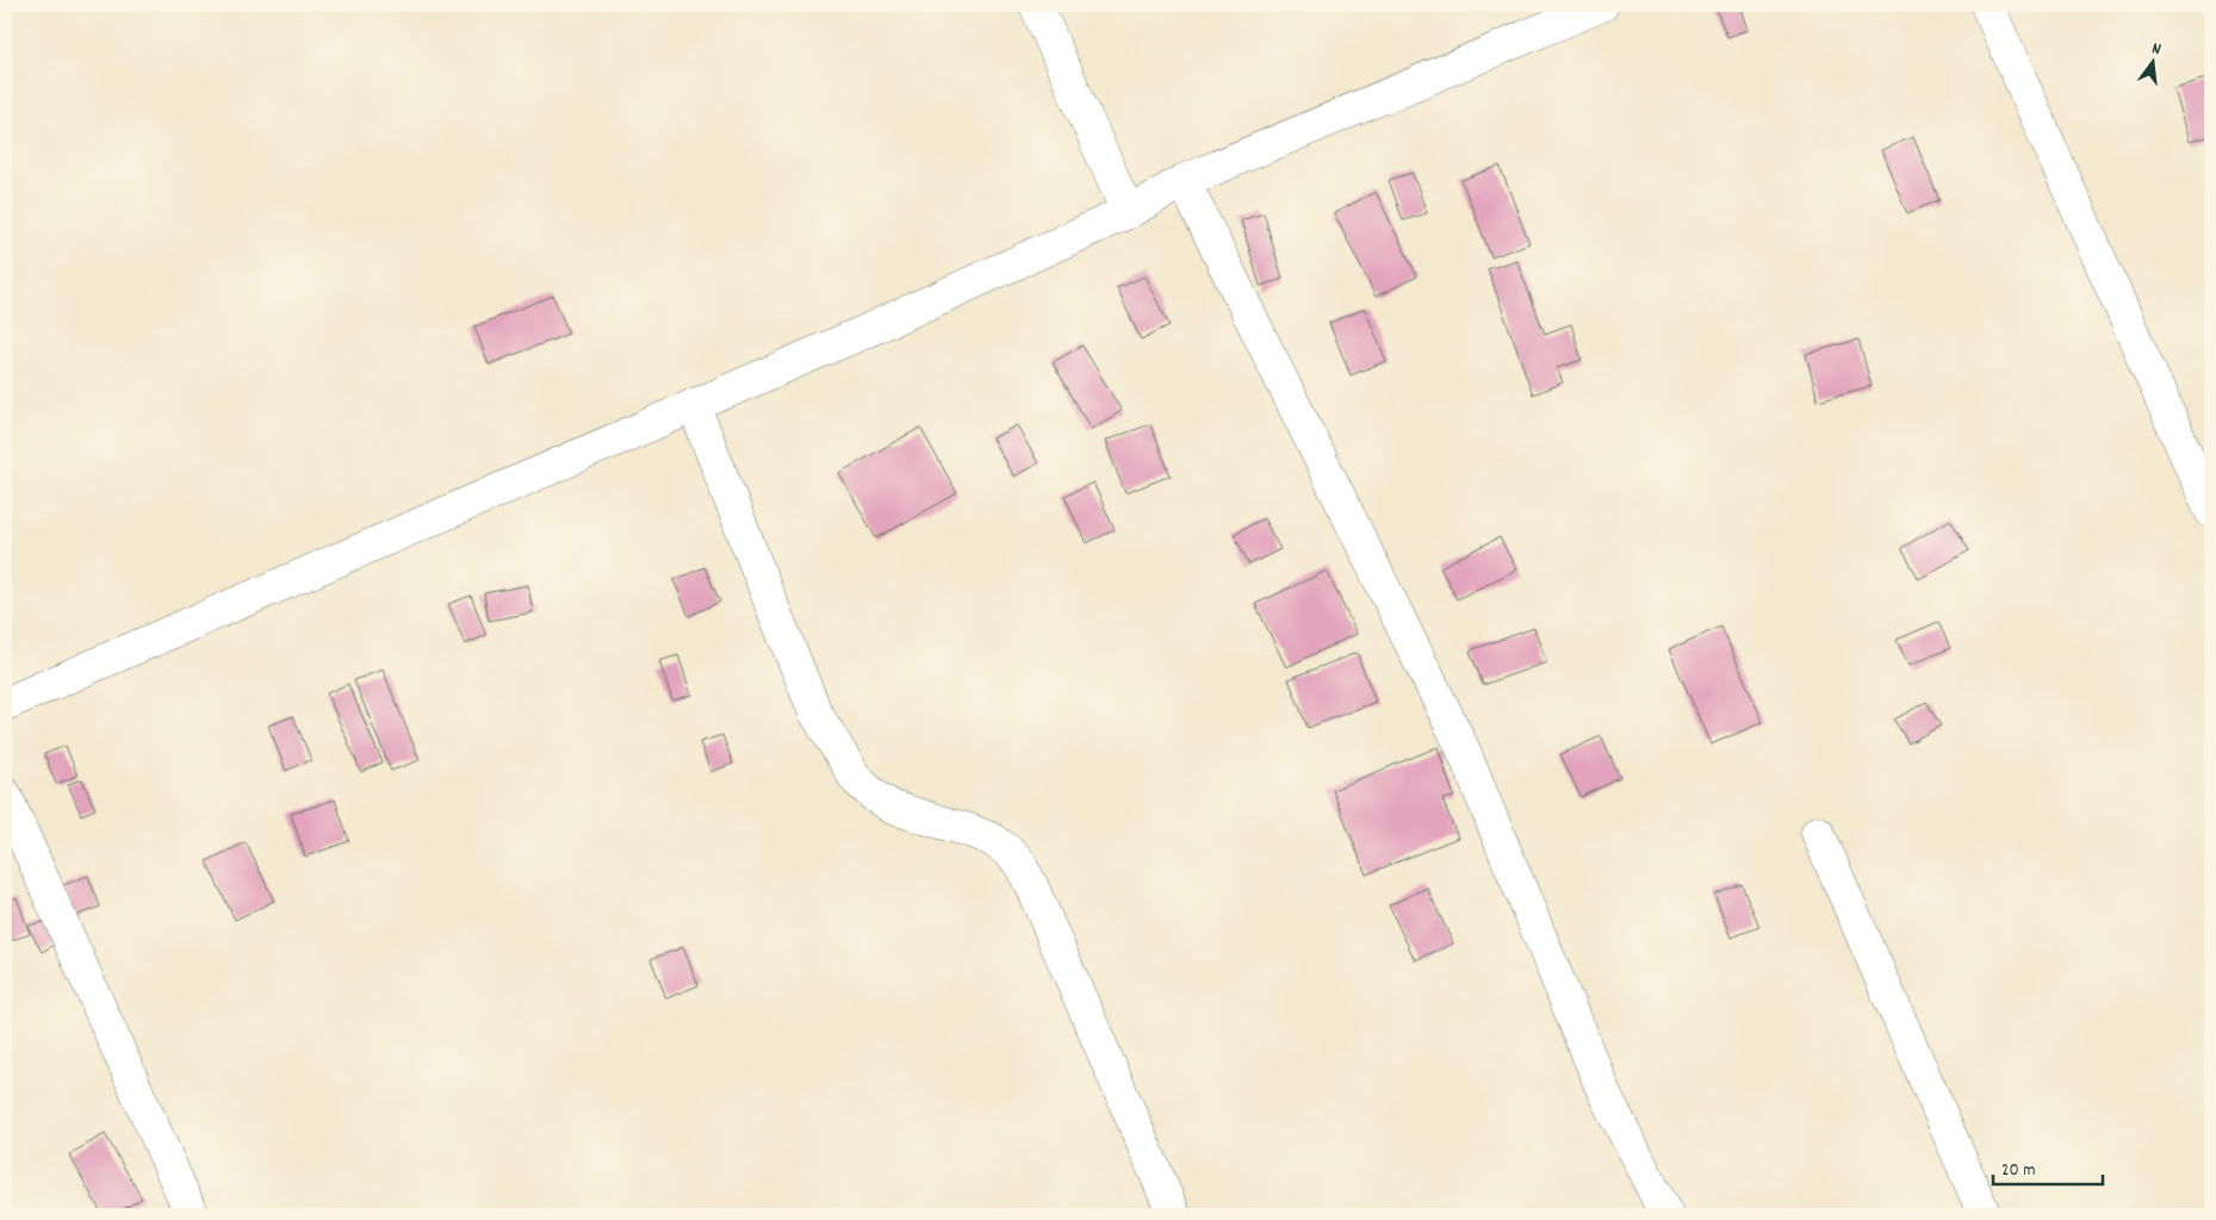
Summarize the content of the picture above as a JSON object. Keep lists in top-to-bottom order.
{
  "scale_bar": "20 m",
  "north": "top"
}
